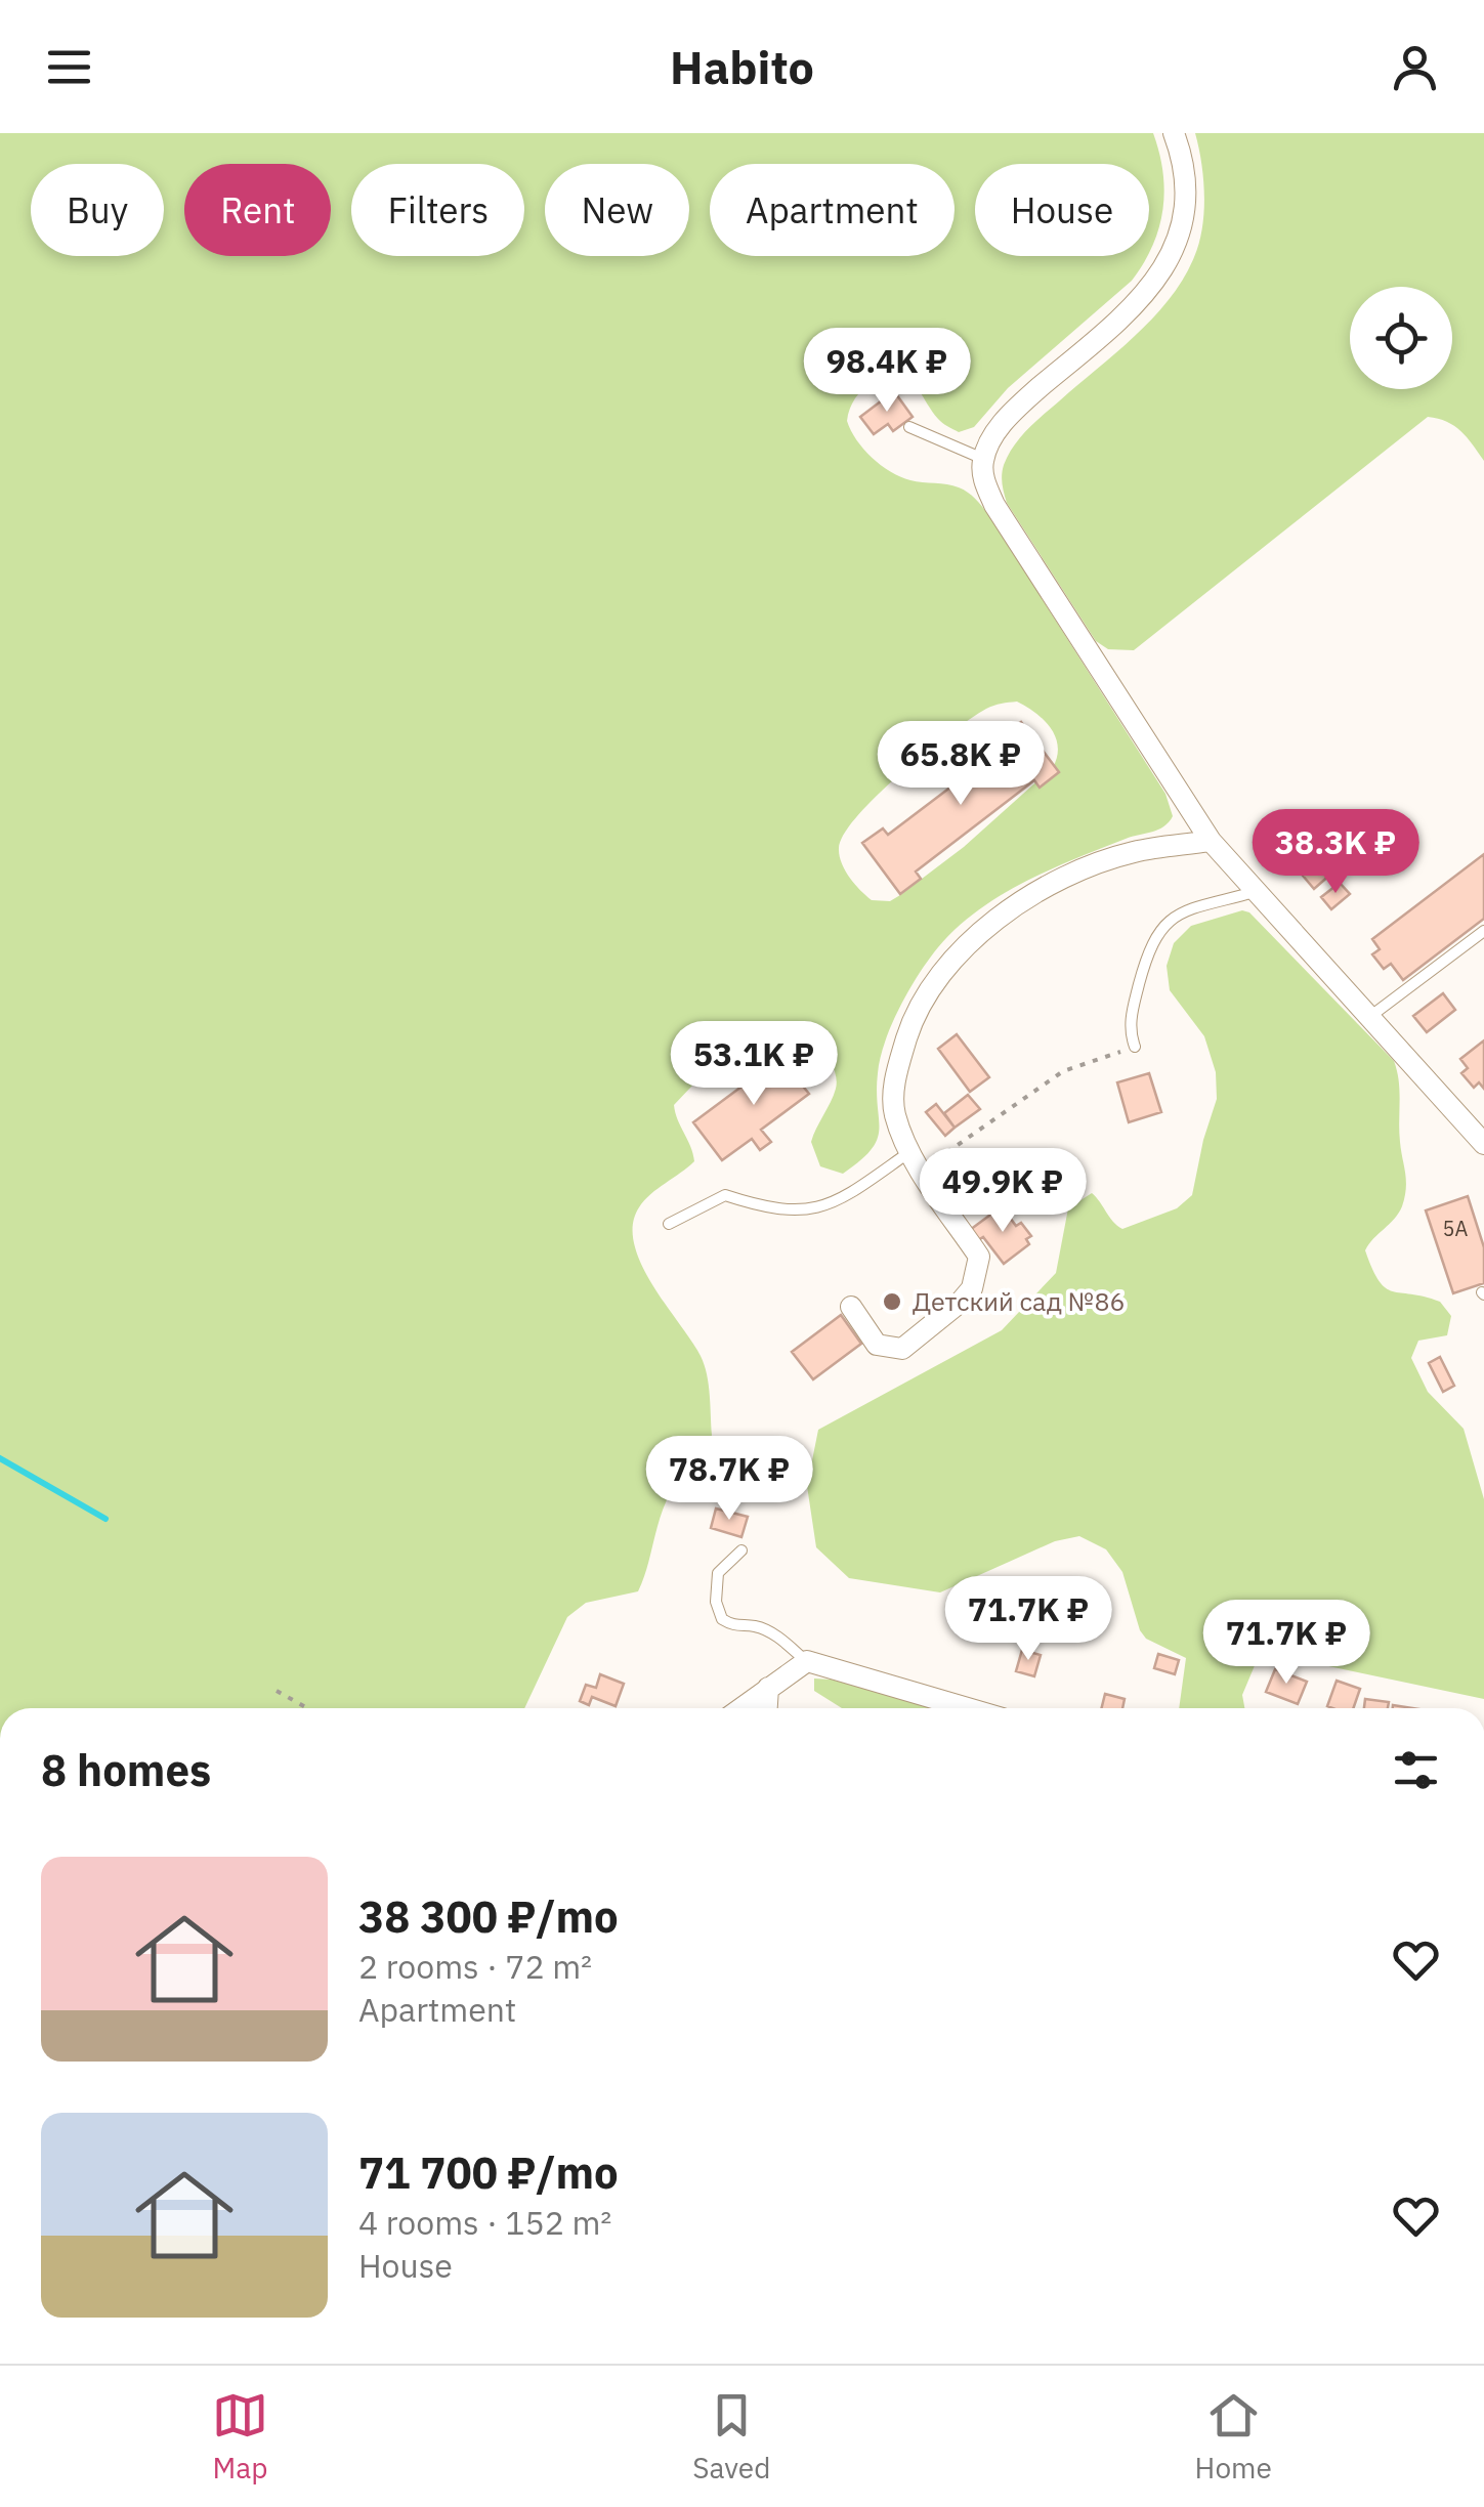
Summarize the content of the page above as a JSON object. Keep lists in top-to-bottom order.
{
  "places": ["Детский сад №86"],
  "house_numbers": ["5А"],
  "page": {
    "header": "Habito",
    "chip": [
      "Buy",
      "Rent",
      "Filters",
      "New",
      "Apartment",
      "House"
    ],
    "price": [
      "98.4K ₽",
      "65.8K ₽",
      "38.3K ₽",
      "53.1K ₽",
      "49.9K ₽",
      "78.7K ₽",
      "71.7K ₽",
      "71.7K ₽"
    ],
    "heading": "8 homes",
    "list": [
      {
        "name": "38 300 ₽/mo",
        "note": "2 rooms · 72 m² · Apartment"
      },
      {
        "name": "71 700 ₽/mo",
        "note": "4 rooms · 152 m² · House"
      }
    ],
    "tabs": ["Map", "Saved", "Home"]
  }
}
